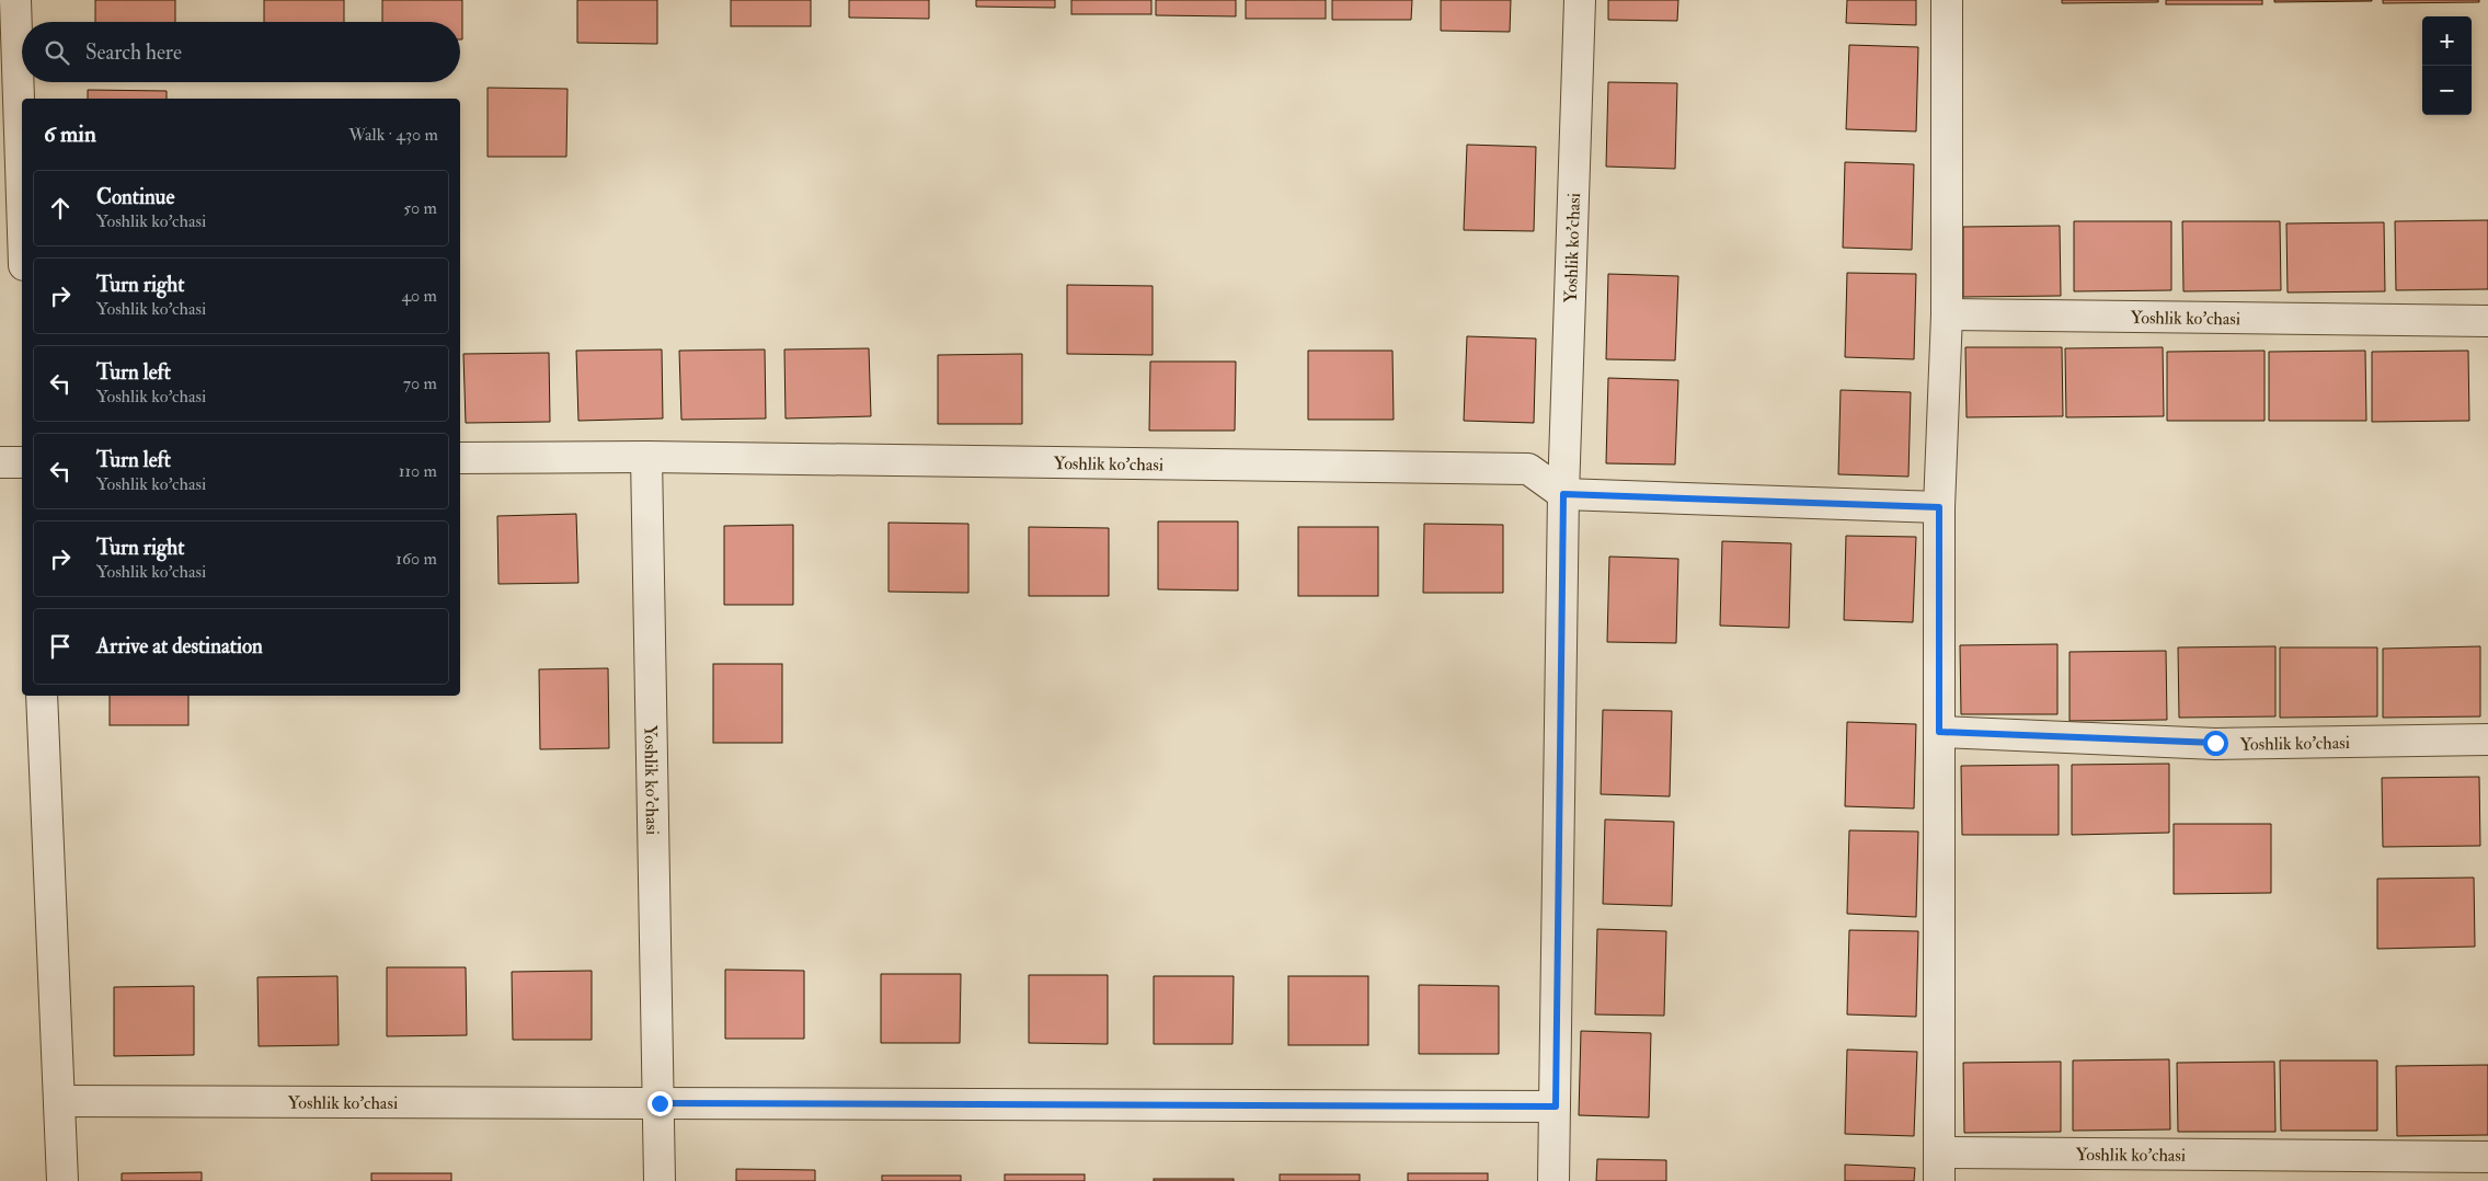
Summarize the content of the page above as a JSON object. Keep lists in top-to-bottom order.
{
  "streets": {
    "street": ["Yoshlik ko'chasi"]
  },
  "page": {
    "map_buttons": ["+", "−"],
    "search": "Search here",
    "heading": ["6 min", "Walk · 430 m"],
    "list": [
      ["Continue", "Yoshlik ko'chasi", "50 m"],
      ["Turn right", "Yoshlik ko'chasi", "40 m"],
      ["Turn left", "Yoshlik ko'chasi", "70 m"],
      ["Turn left", "Yoshlik ko'chasi", "110 m"],
      ["Turn right", "Yoshlik ko'chasi", "160 m"],
      "Arrive at destination"
    ]
  }
}
